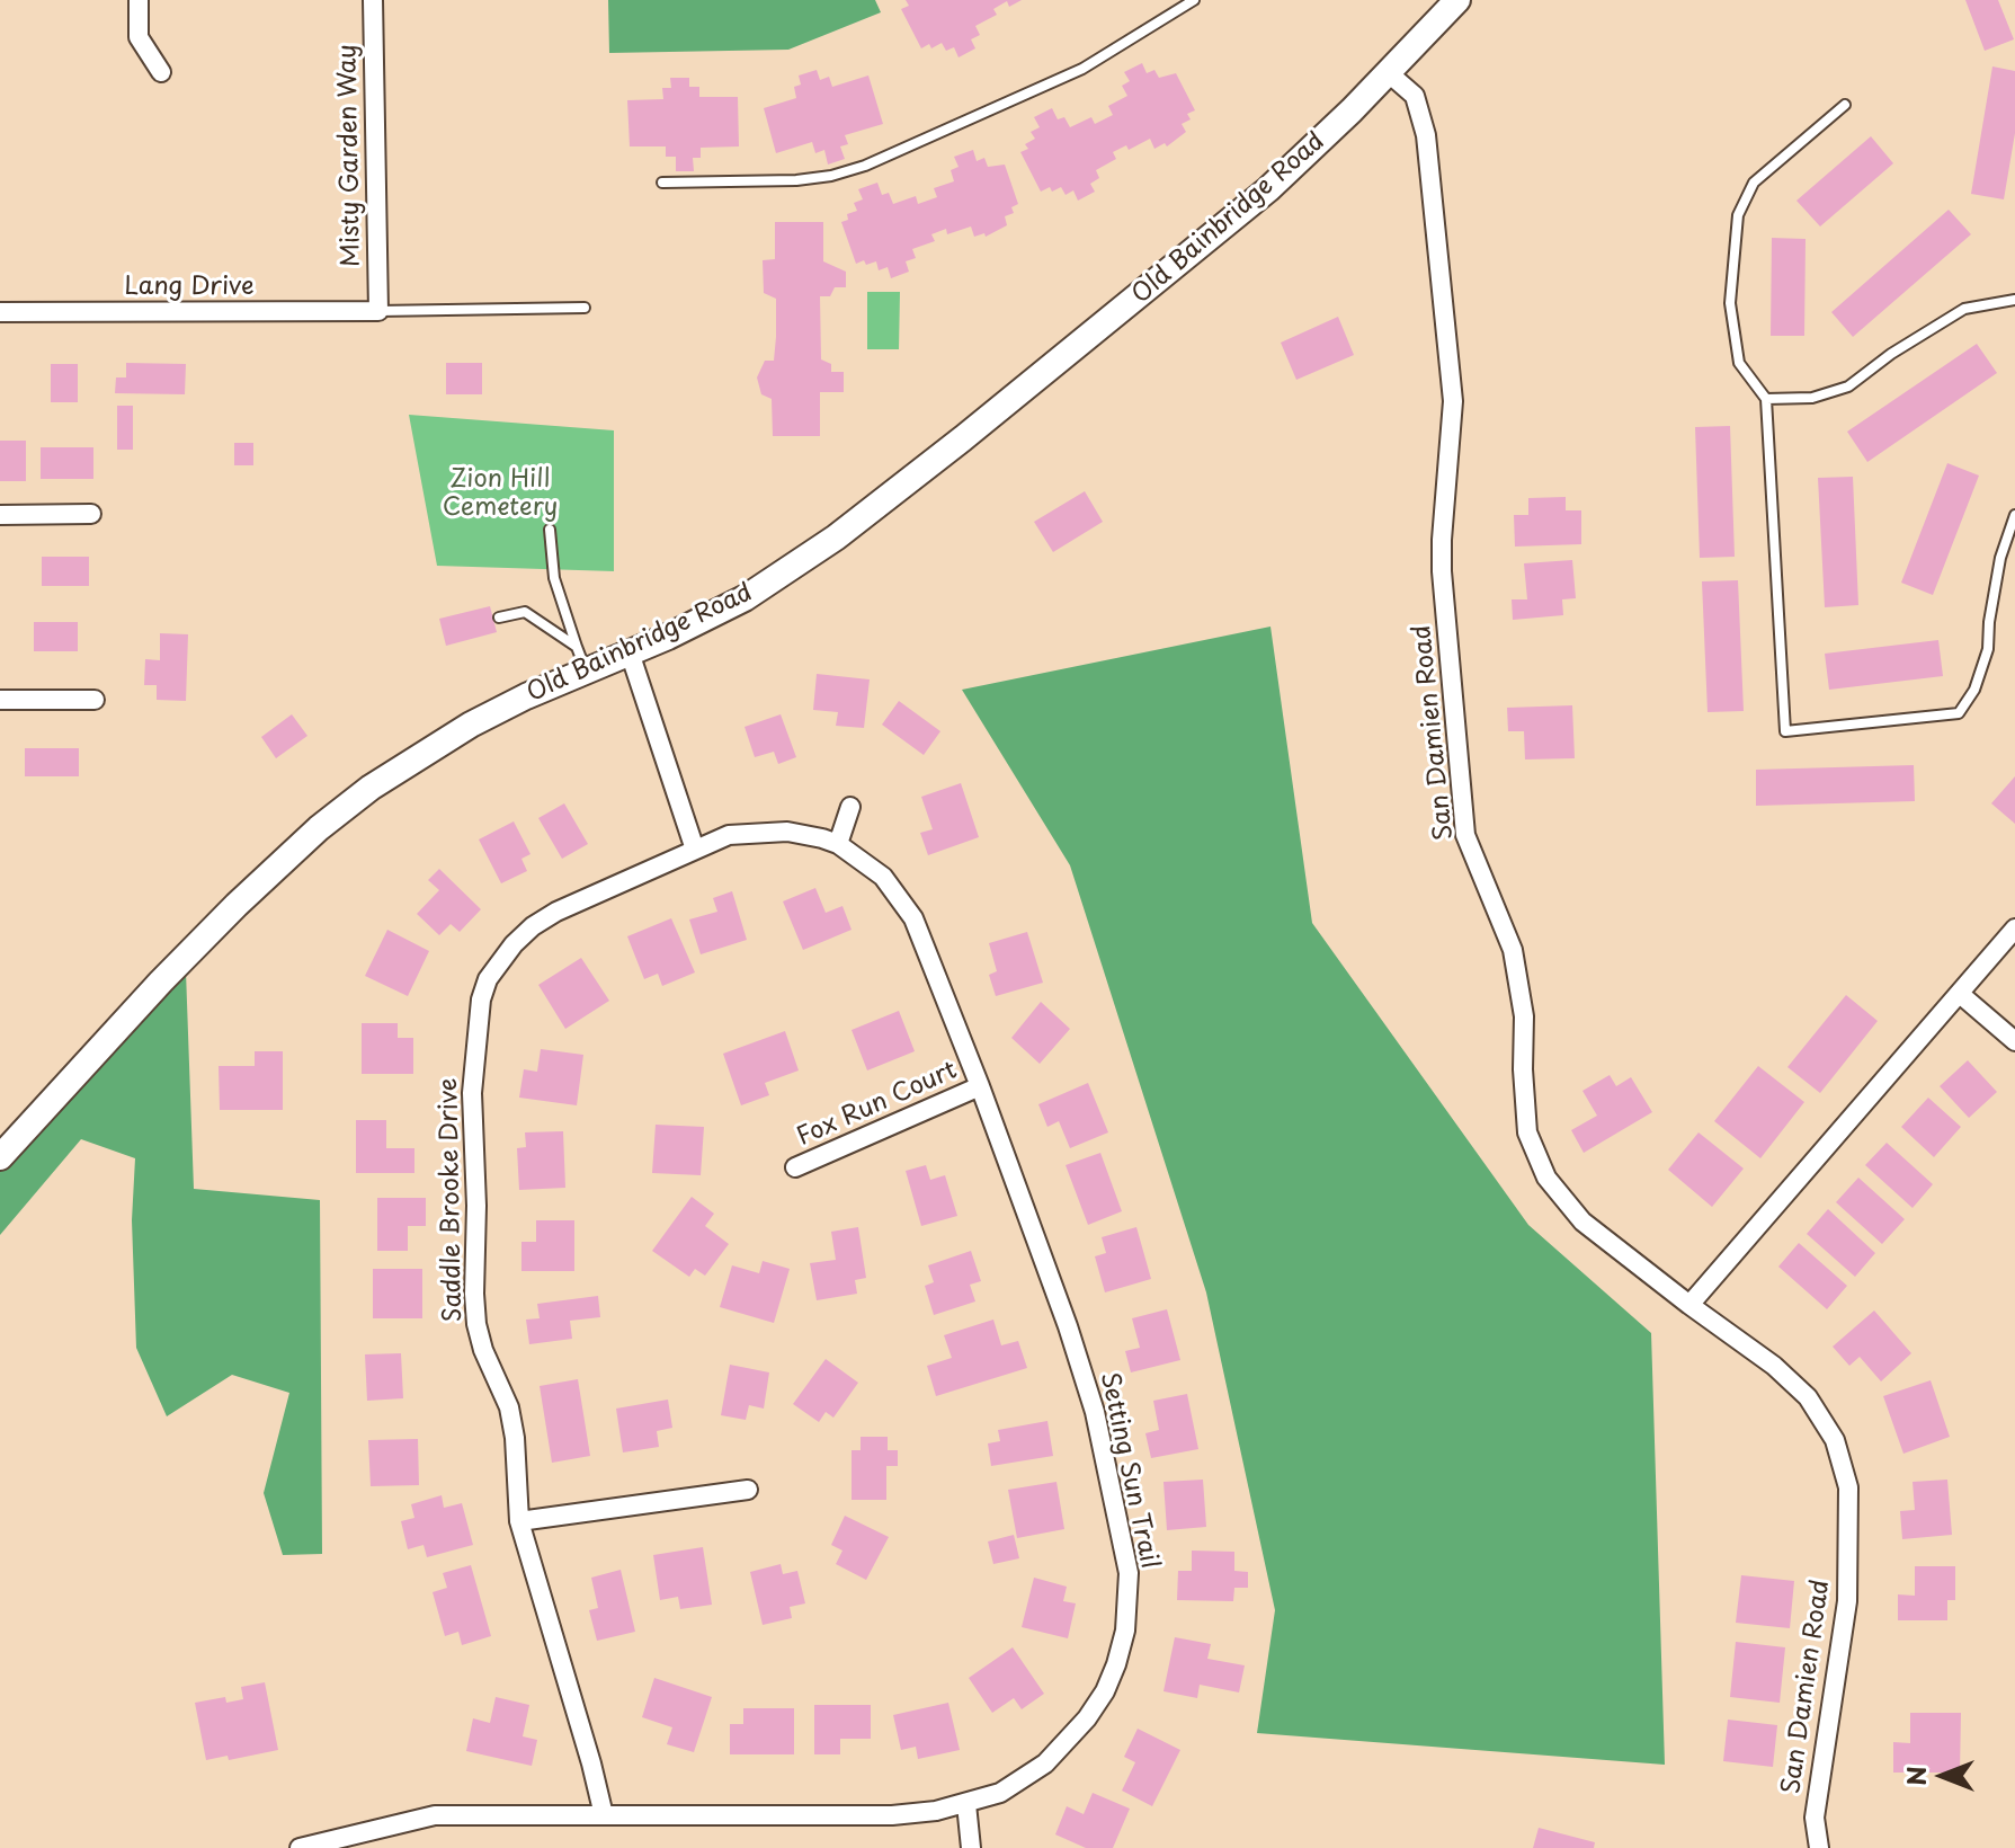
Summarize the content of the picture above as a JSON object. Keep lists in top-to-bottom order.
{
  "streets": {
    "main road": ["Old Bainbridge Road"],
    "street": [
      "Misty Garden Way",
      "Lang Drive",
      "San Damien Road",
      "Fox Run Court",
      "Saddle Brooke Drive",
      "Setting Sun Trail"
    ]
  },
  "crossings": [
    ["Misty Garden Way", "Lang Drive"],
    ["Old Bainbridge Road", "San Damien Road"],
    ["Fox Run Court", "Setting Sun Trail"],
    ["Saddle Brooke Drive", "Setting Sun Trail"]
  ],
  "parks": ["Zion Hill Cemetery"],
  "north": "left"
}
